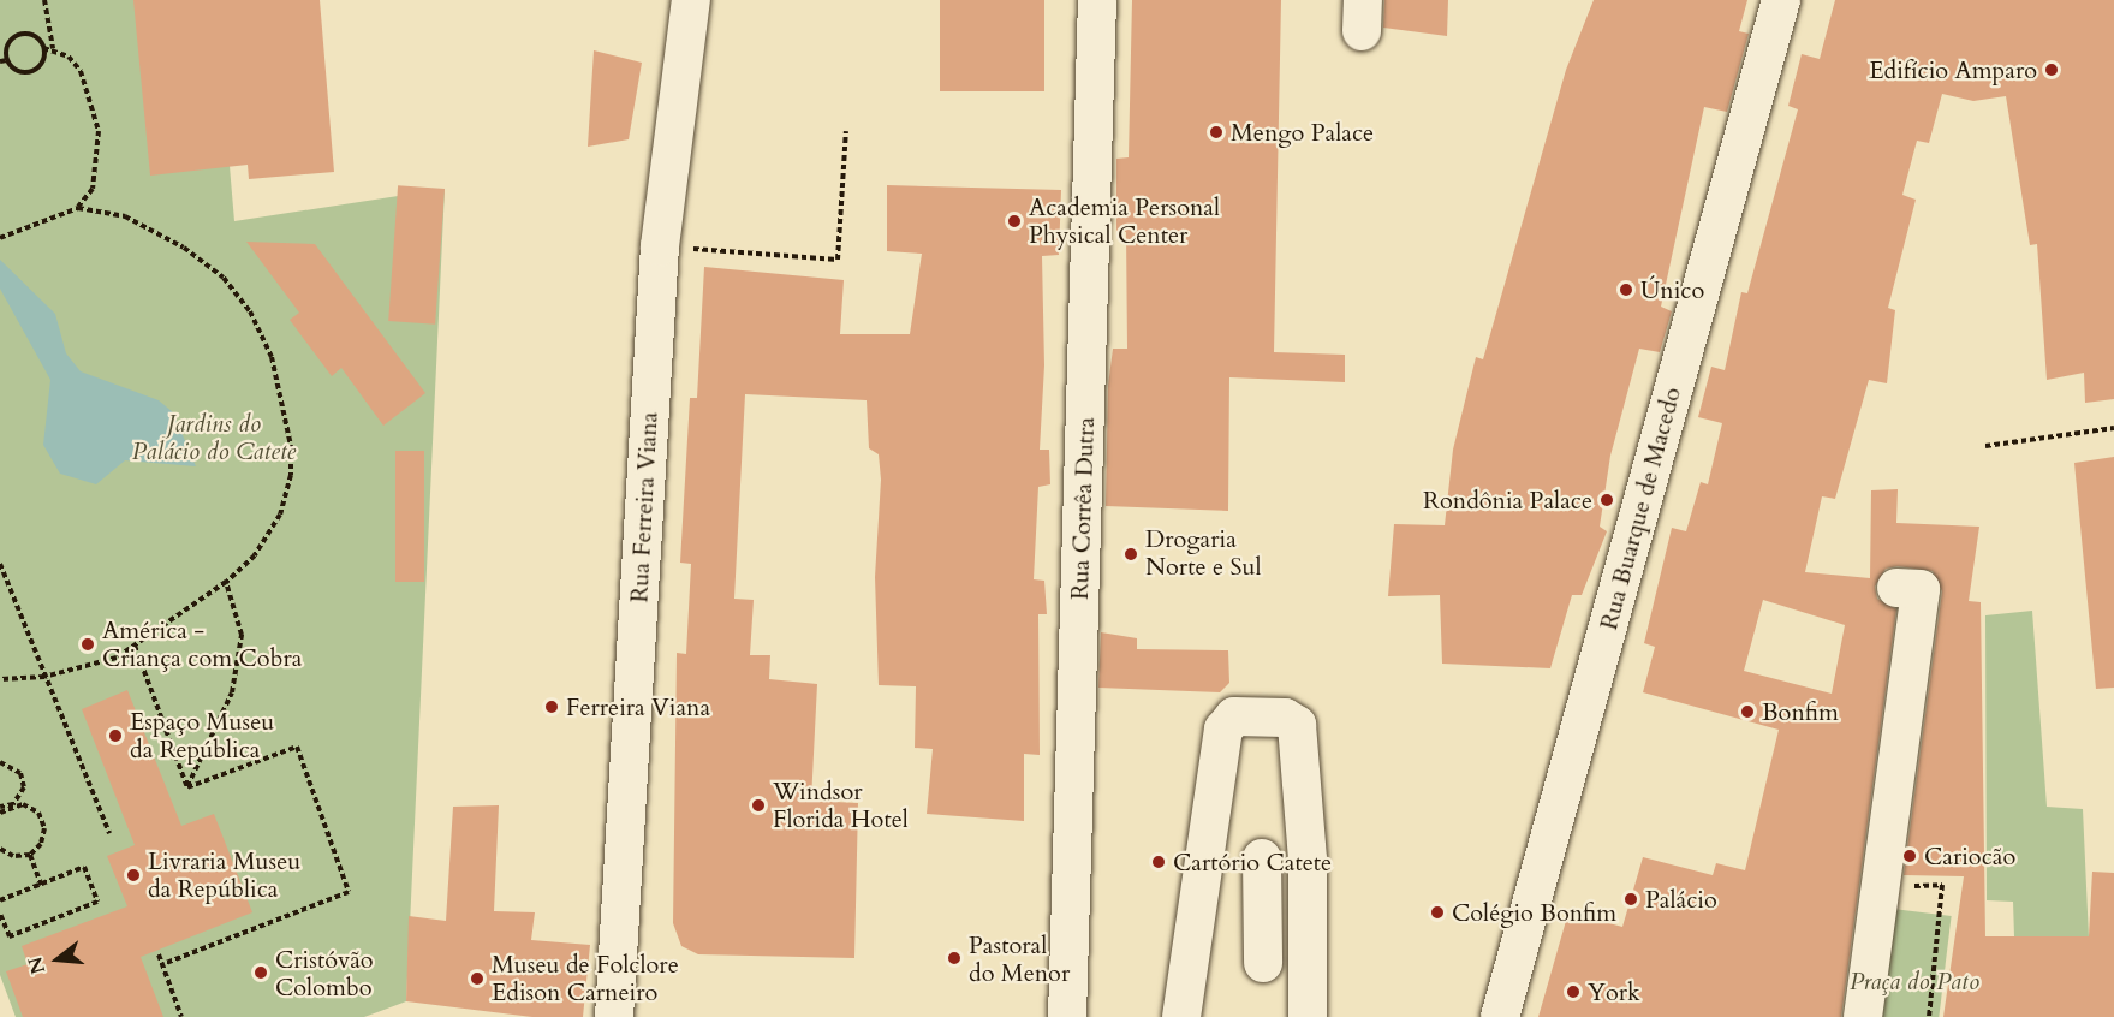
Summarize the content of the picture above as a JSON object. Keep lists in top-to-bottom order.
{
  "streets": {
    "street": ["Rua Ferreira Viana", "Rua Corrêa Dutra", "Rua Buarque de Macedo"]
  },
  "parks": ["Jardins do Palácio do Catete", "Praça do Pato"],
  "places": [
    "Edifício Amparo",
    "Mengo Palace",
    "Academia Personal Physical Center",
    "Único",
    "Rondônia Palace",
    "Drogaria Norte e Sul",
    "América - Criança com Cobra",
    "Ferreira Viana",
    "Bonfim",
    "Espaço Museu da República",
    "Windsor Florida Hotel",
    "Cariocão",
    "Cartório Catete",
    "Livraria Museu da República",
    "Palácio",
    "Colégio Bonfim",
    "Pastoral do Menor",
    "Cristóvão Colombo",
    "Museu de Folclore Edison Carneiro",
    "York"
  ],
  "north": "left"
}
